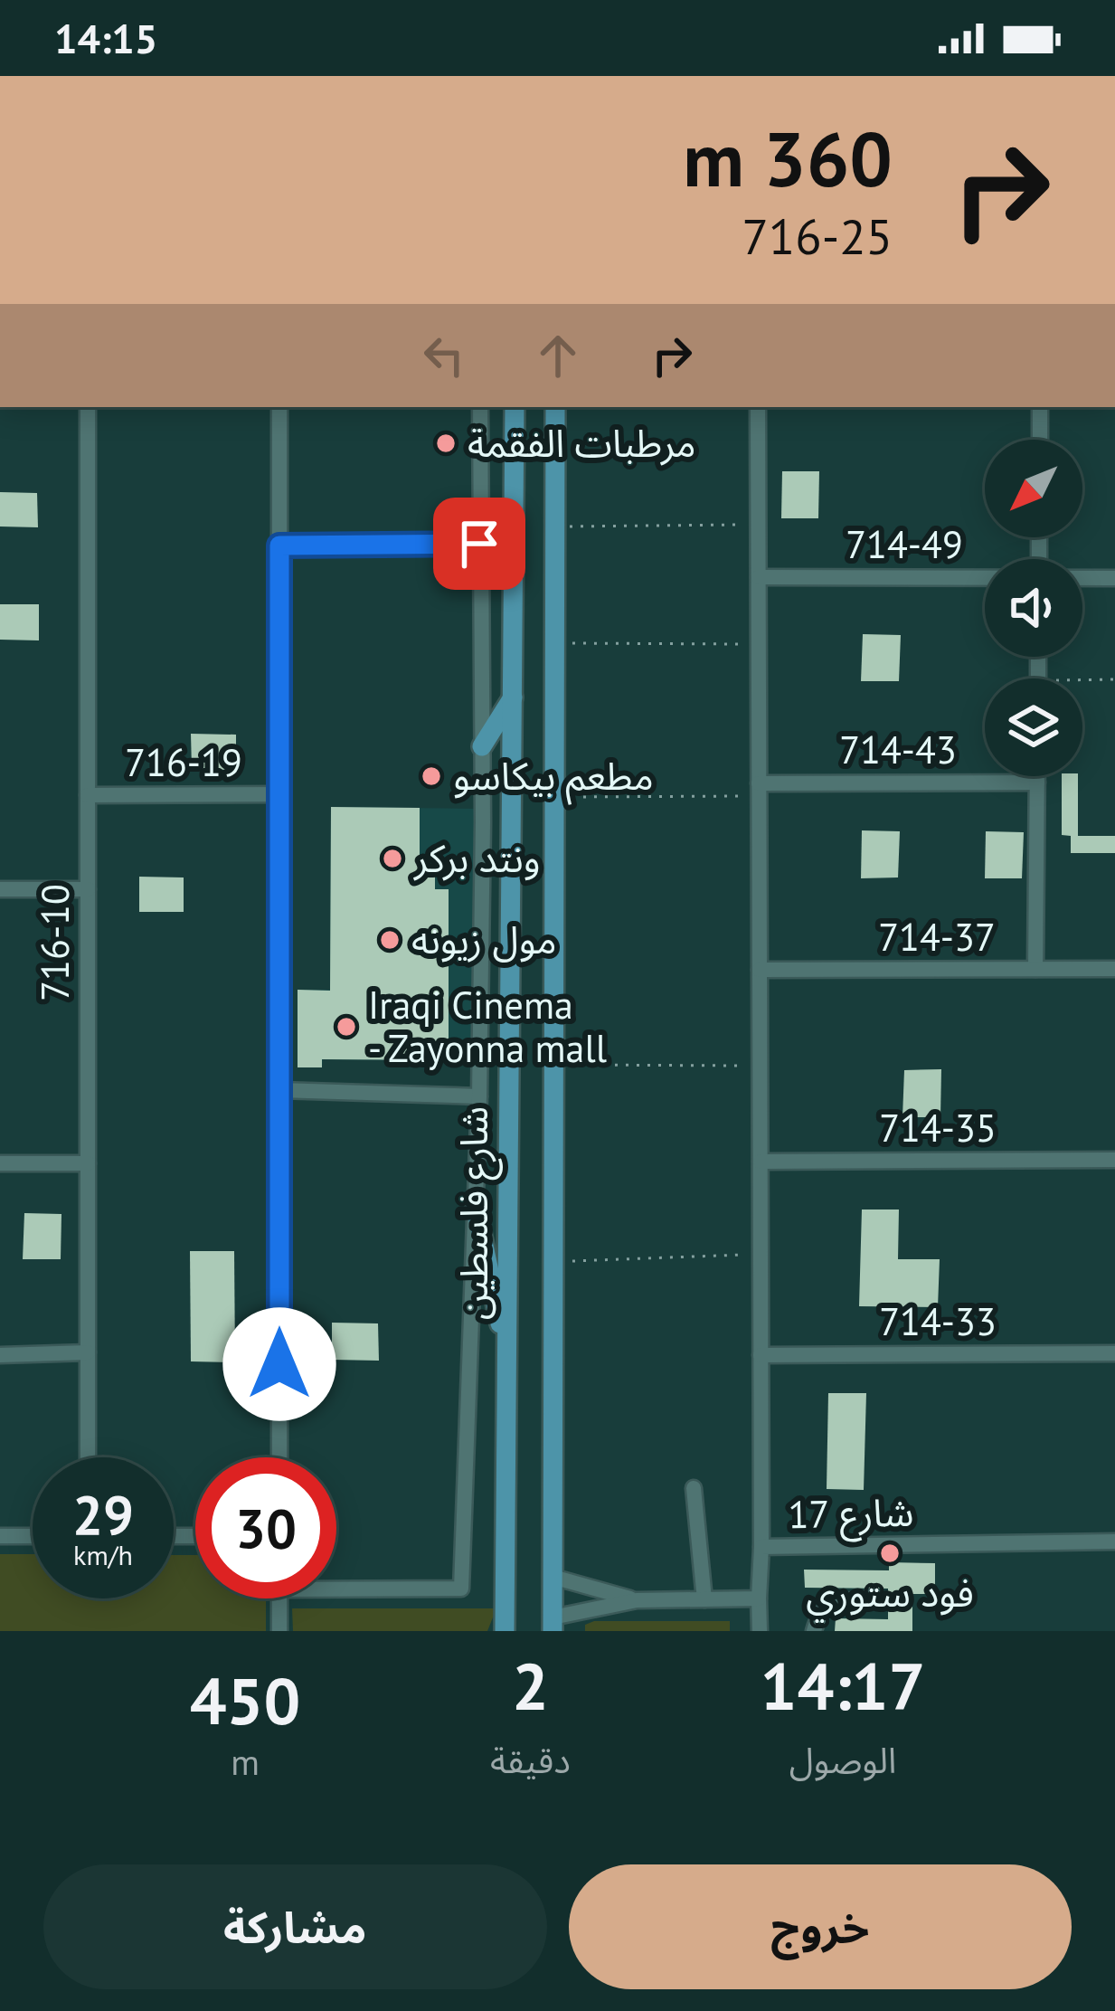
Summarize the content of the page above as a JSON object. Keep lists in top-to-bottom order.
{
  "streets": {
    "main road": ["شارع فلسطين"],
    "street": [
      "714-49",
      "714-43",
      "716-19",
      "714-37",
      "716-10",
      "714-35",
      "714-33",
      "شارع 17"
    ]
  },
  "crossings": [
    ["716-19", "716-10"]
  ],
  "places": [
    "مرطبات الفقمة",
    "مطعم بيكاسو",
    "ونتد بركر",
    "مول زيونه",
    "Iraqi Cinema - Zayonna mall",
    "فود ستوري"
  ],
  "north": "bottom left",
  "page": {
    "status": "14:15",
    "turn": ["360 m", "716-25"],
    "speed": "29 km/h",
    "limit": "30",
    "eta": [
      "14:17",
      "الوصول",
      "2",
      "دقيقة",
      "450",
      "m"
    ],
    "buttons": ["خروج", "مشاركة"]
  }
}
